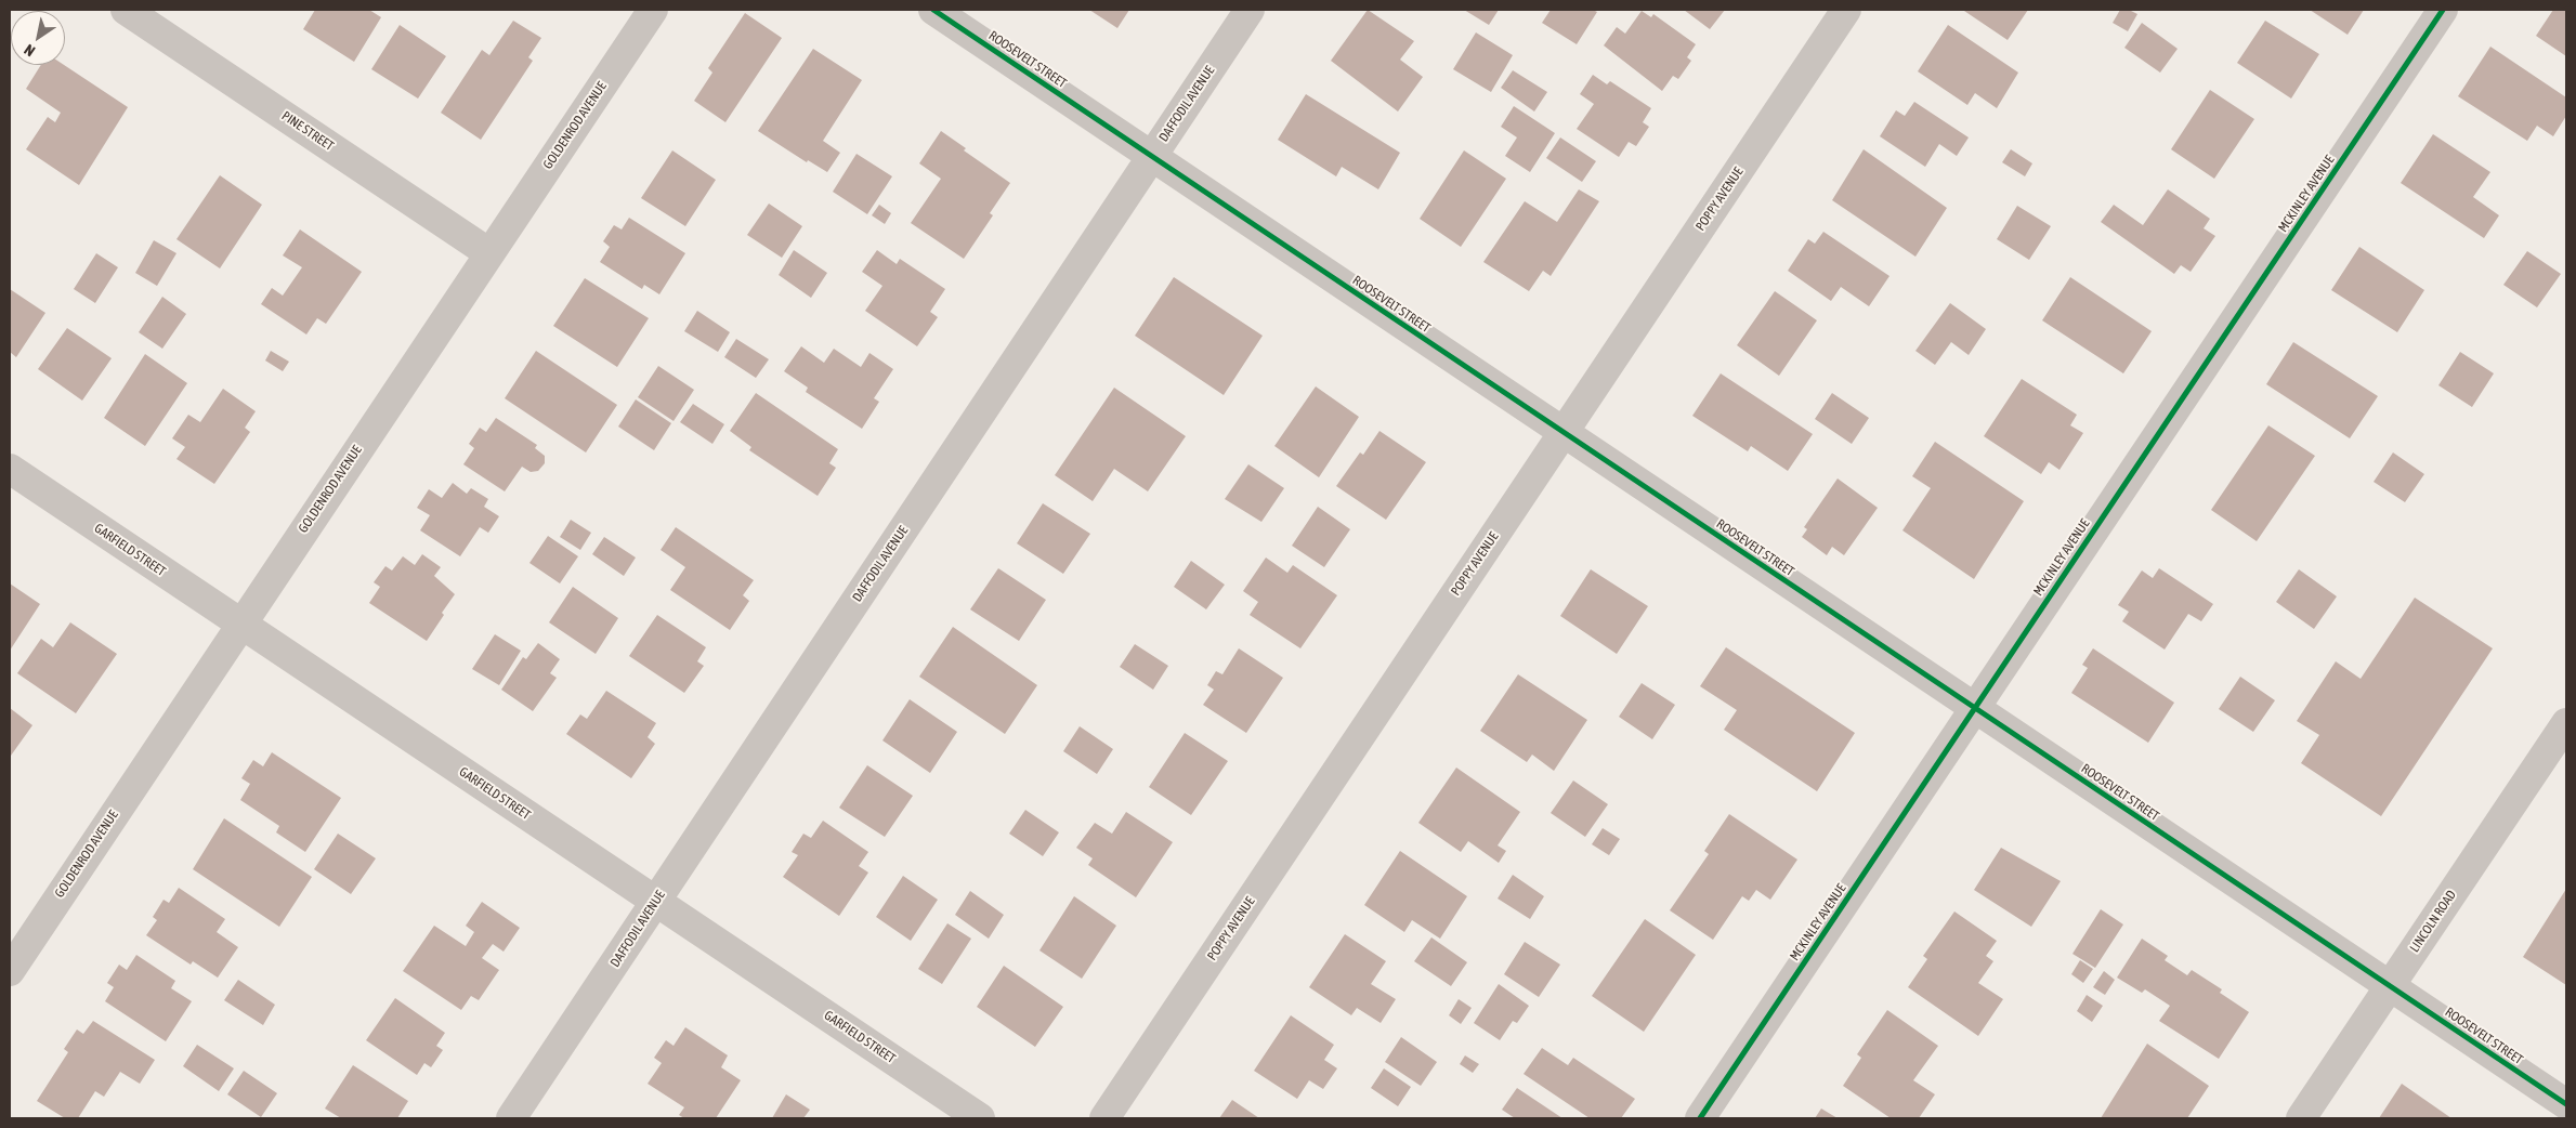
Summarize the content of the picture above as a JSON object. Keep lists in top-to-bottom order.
{
  "streets": {
    "street": [
      "ROOSEVELT STREET",
      "DAFFODIL AVENUE",
      "GOLDENROD AVENUE",
      "PINE STREET",
      "MCKINLEY AVENUE",
      "POPPY AVENUE",
      "GARFIELD STREET",
      "LINCOLN ROAD"
    ]
  },
  "crossings": [
    ["ROOSEVELT STREET", "DAFFODIL AVENUE"],
    ["ROOSEVELT STREET", "MCKINLEY AVENUE"],
    ["ROOSEVELT STREET", "POPPY AVENUE"],
    ["ROOSEVELT STREET", "LINCOLN ROAD"],
    ["DAFFODIL AVENUE", "GARFIELD STREET"],
    ["GOLDENROD AVENUE", "PINE STREET"],
    ["GOLDENROD AVENUE", "GARFIELD STREET"]
  ],
  "north": "bottom left"
}
